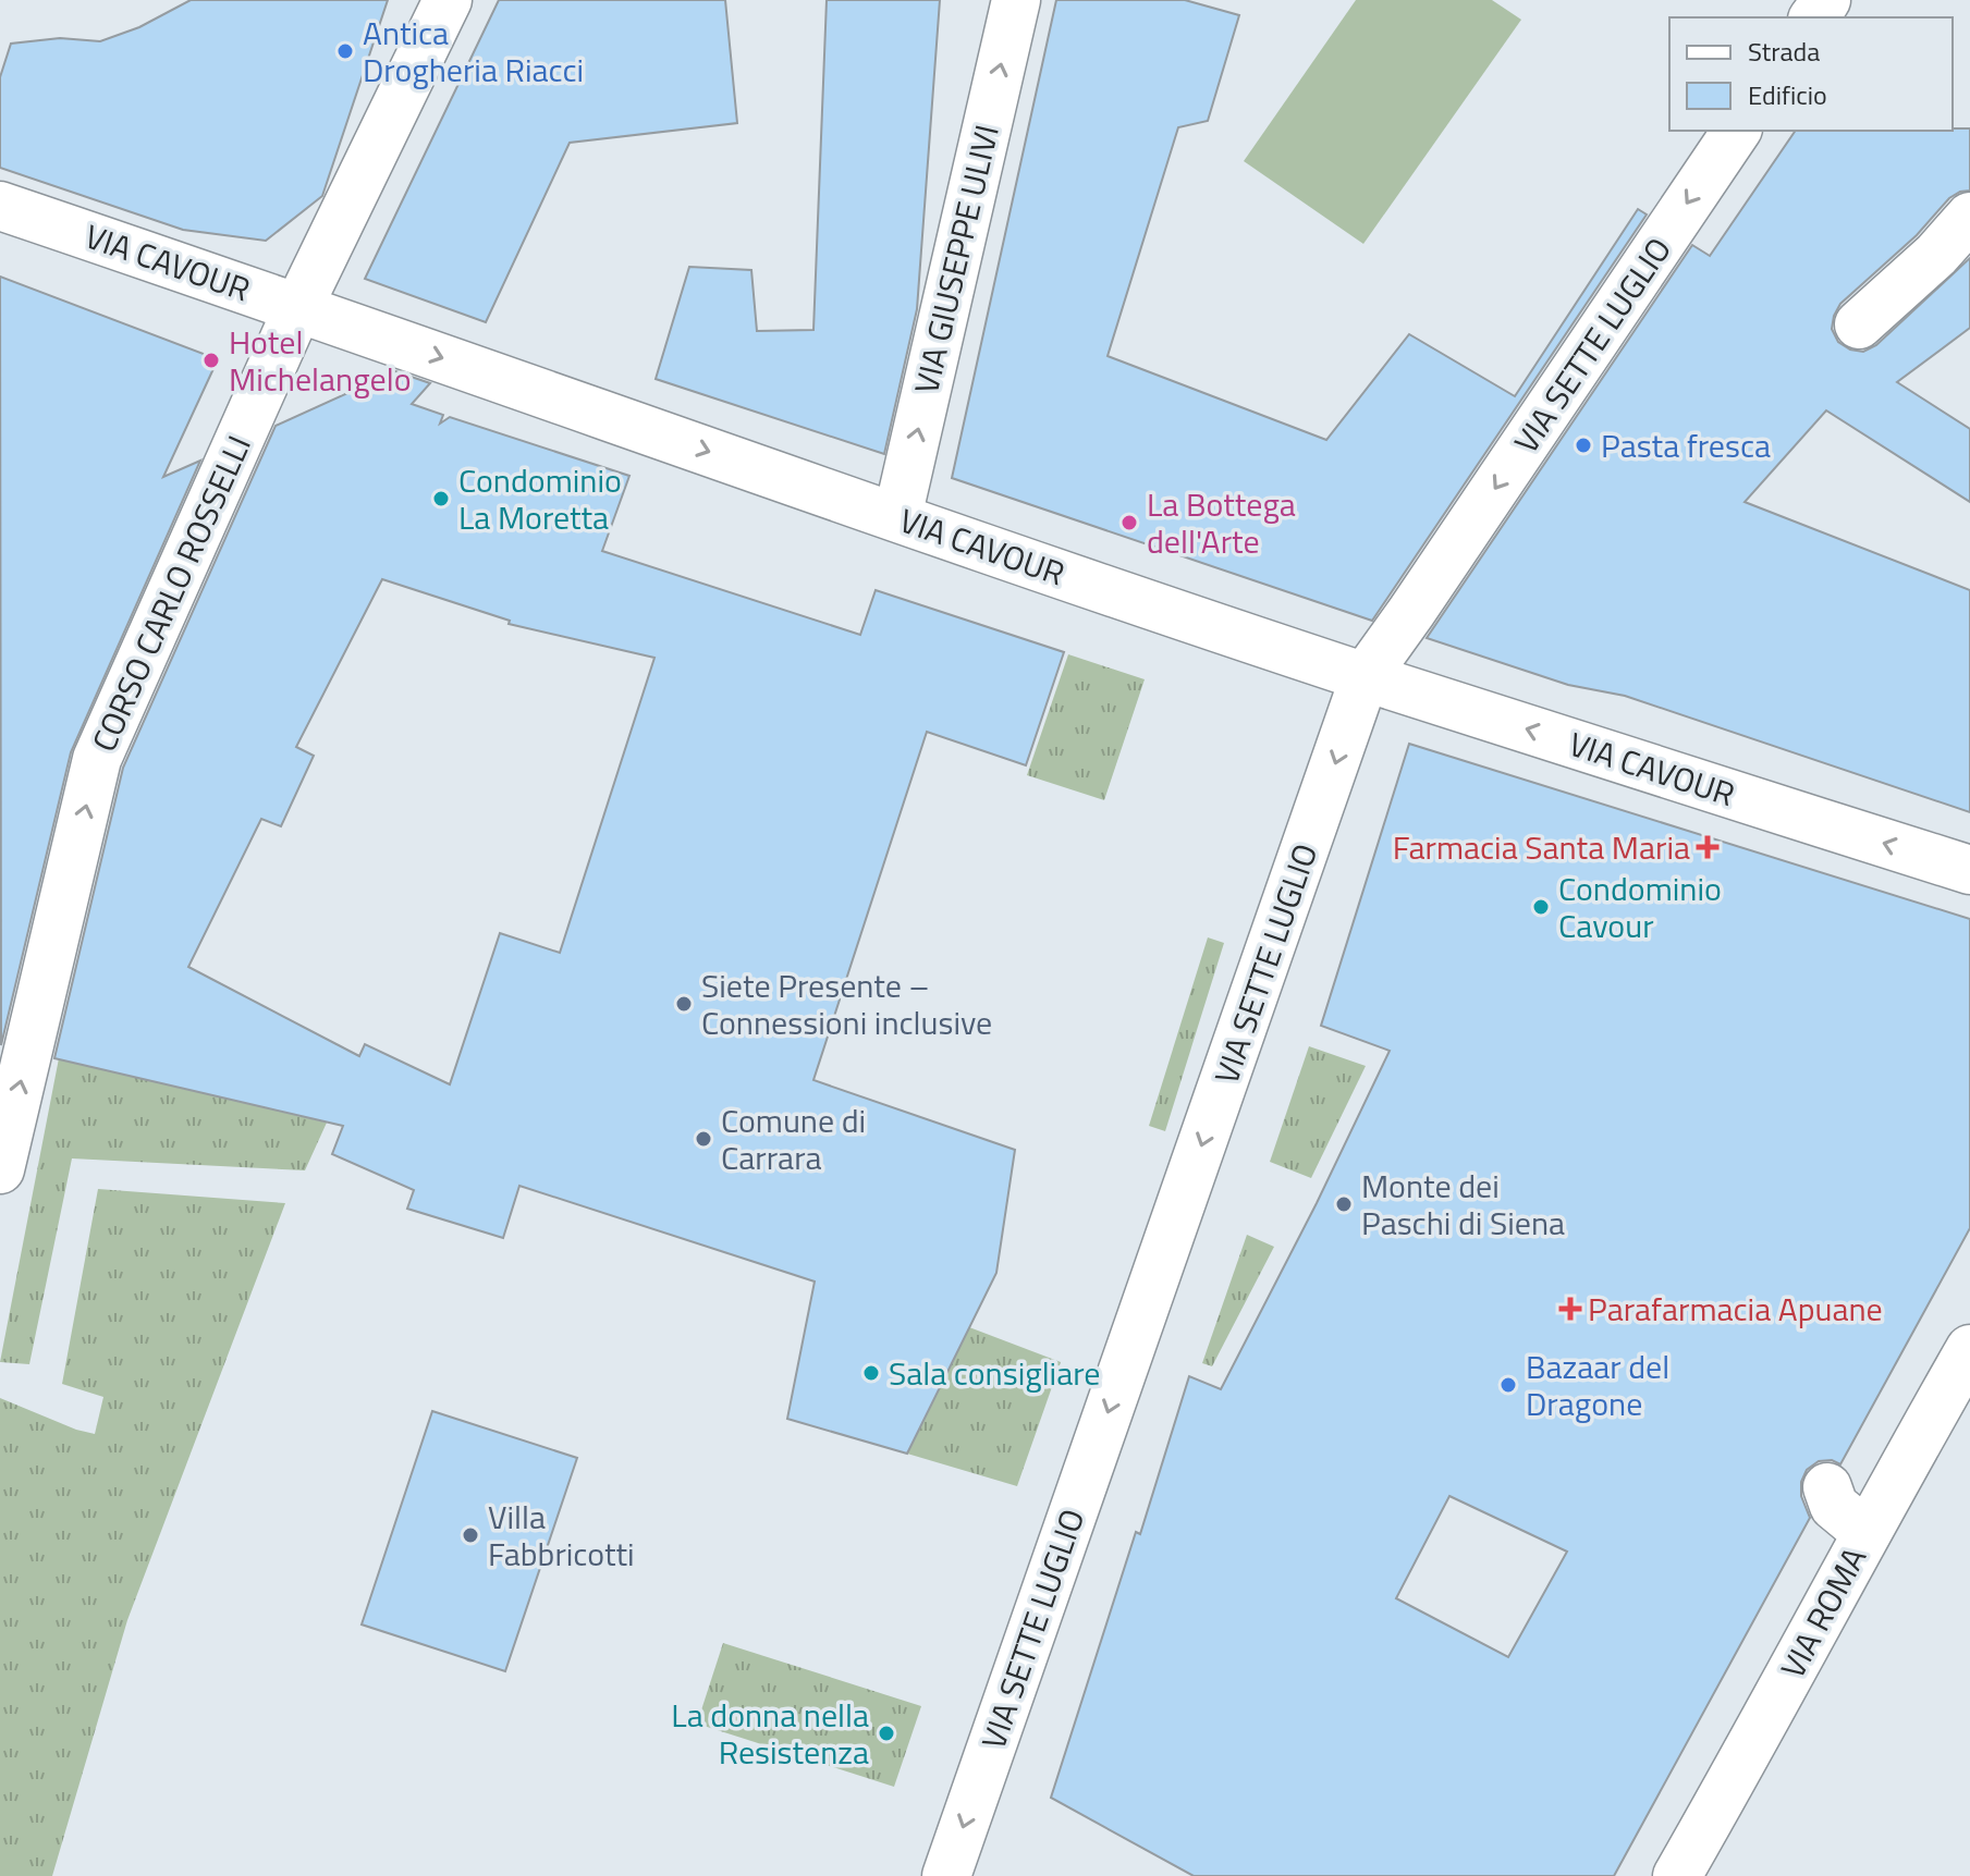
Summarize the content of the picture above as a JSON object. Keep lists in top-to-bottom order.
{
  "streets": {
    "street": [
      "VIA GIUSEPPE ULIVI",
      "VIA CAVOUR",
      "VIA SETTE LUGLIO",
      "CORSO CARLO ROSSELLI",
      "VIA ROMA"
    ]
  },
  "crossings": [
    ["VIA GIUSEPPE ULIVI", "VIA CAVOUR"],
    ["VIA CAVOUR", "VIA SETTE LUGLIO"],
    ["VIA CAVOUR", "CORSO CARLO ROSSELLI"]
  ],
  "one_way": ["VIA GIUSEPPE ULIVI", "VIA SETTE LUGLIO", "CORSO CARLO ROSSELLI"],
  "places": {
    "other": [
      "Antica Drogheria Riacci",
      "Hotel Michelangelo",
      "Pasta fresca",
      "Condominio La Moretta",
      "La Bottega dell'Arte",
      "Condominio Cavour",
      "Siete Presente – Connessioni inclusive",
      "Comune di Carrara",
      "Monte dei Paschi di Siena",
      "Sala consigliare",
      "Bazaar del Dragone",
      "Villa Fabbricotti",
      "La donna nella Resistenza"
    ],
    "health": ["Farmacia Santa Maria", "Parafarmacia Apuane"]
  },
  "legend": ["Strada", "Edificio"]
}
